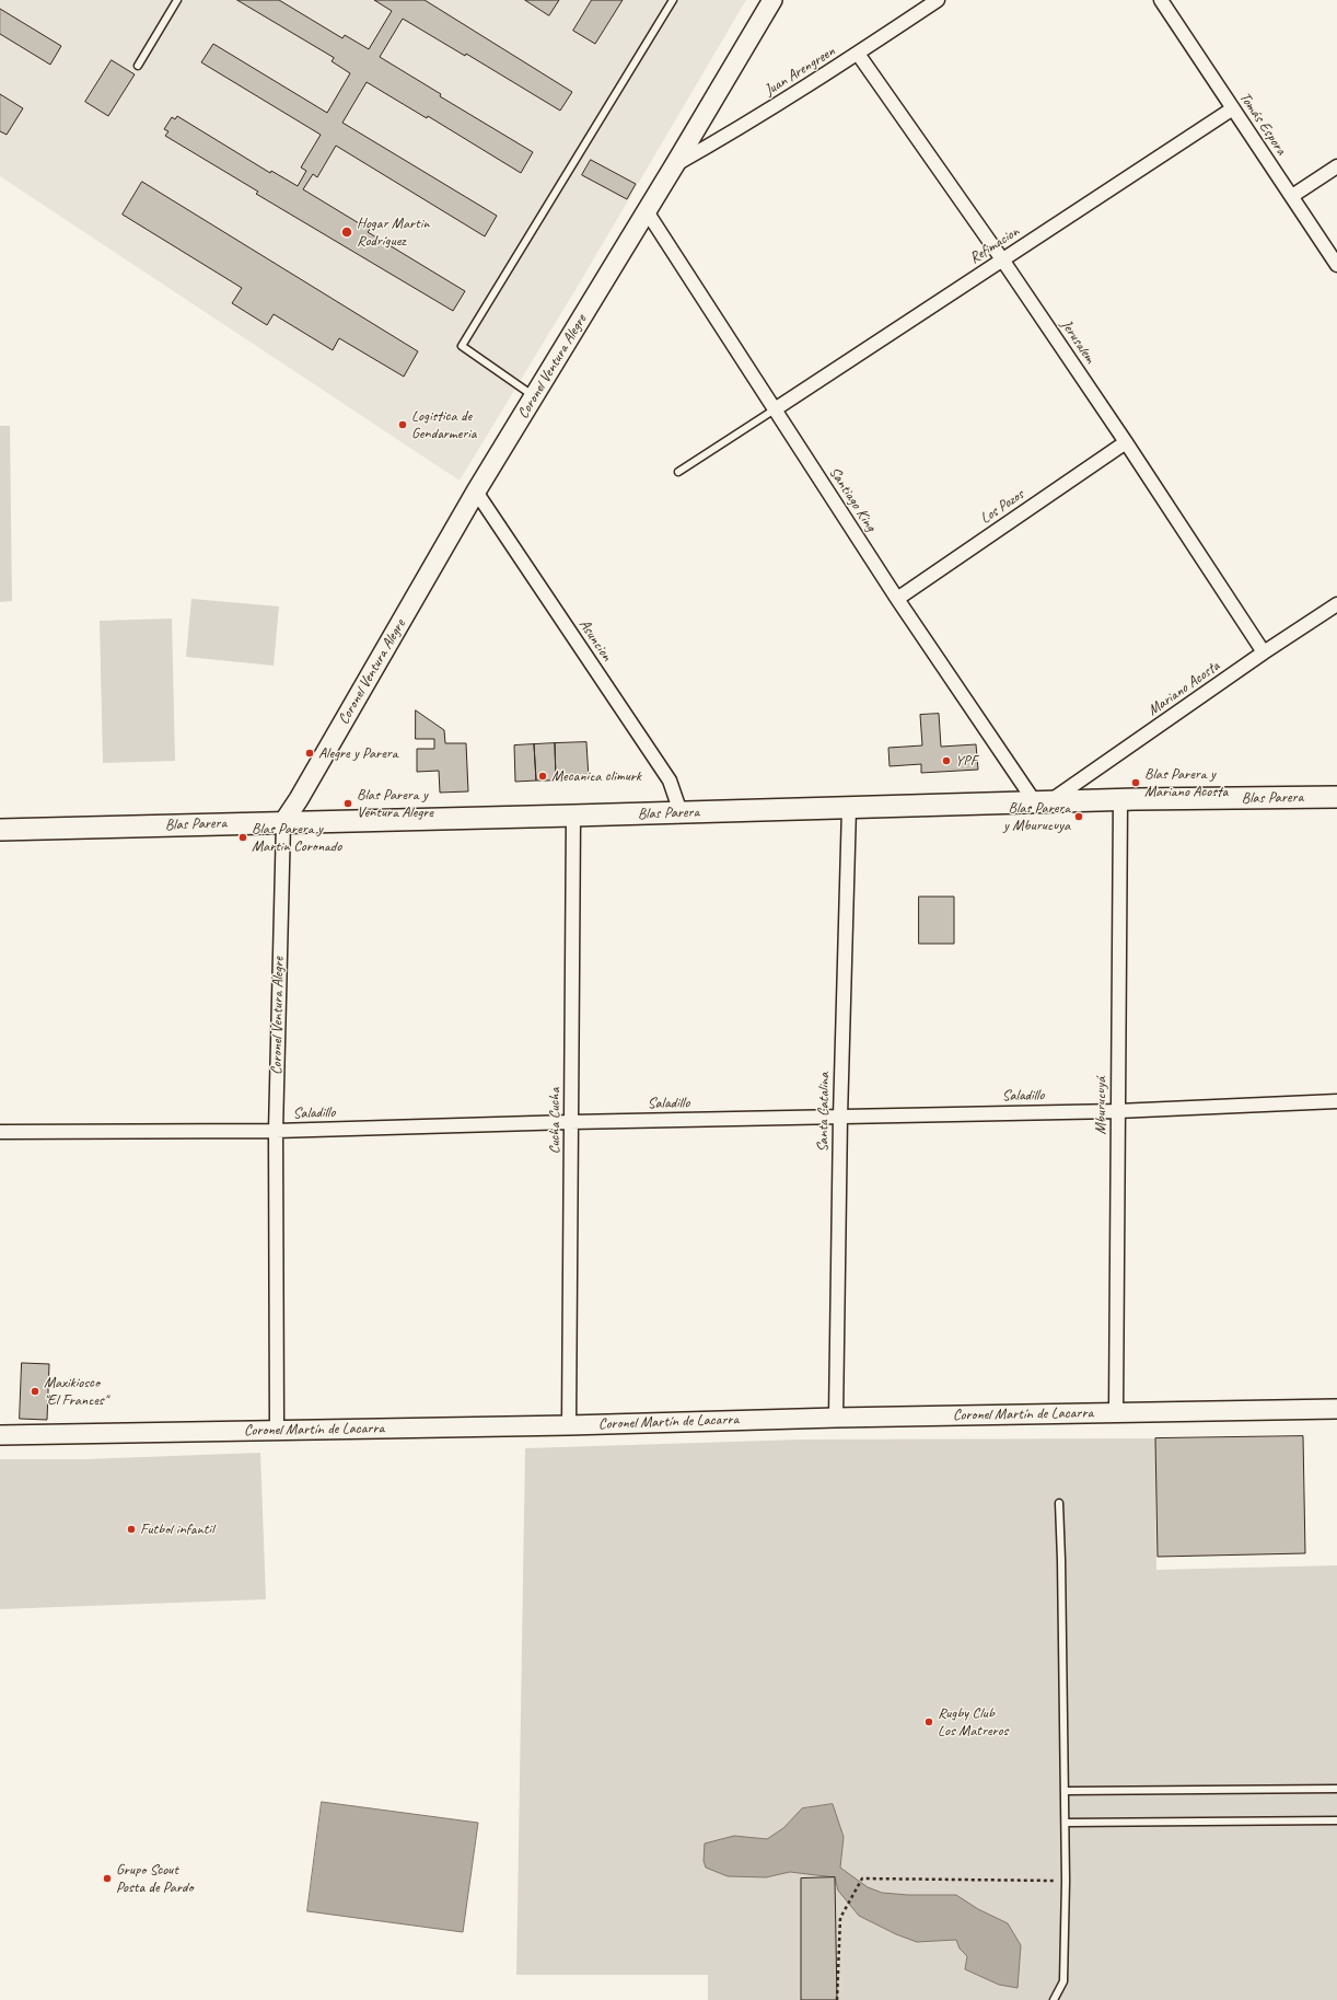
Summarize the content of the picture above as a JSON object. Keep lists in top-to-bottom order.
{
  "streets": {
    "main road": ["Blas Parera"],
    "street": [
      "Juan Arengreen",
      "Tomás Espora",
      "Refimacion",
      "Jerusalem",
      "Coronel Ventura Alegre",
      "Santiago King",
      "Los Pozos",
      "Asuncion",
      "Mariano Acosta",
      "Saladillo",
      "Mburucuyá",
      "Santa Catalina",
      "Cucha Cucha",
      "Coronel Martín de Lacarra"
    ]
  },
  "crossings": [
    ["Juan Arengreen", "Jerusalem"],
    ["Juan Arengreen", "Coronel Ventura Alegre"],
    ["Tomás Espora", "Refimacion"],
    ["Refimacion", "Jerusalem"],
    ["Refimacion", "Santiago King"],
    ["Jerusalem", "Los Pozos"],
    ["Jerusalem", "Mariano Acosta"],
    ["Coronel Ventura Alegre", "Santiago King"],
    ["Coronel Ventura Alegre", "Asuncion"],
    ["Coronel Ventura Alegre", "Blas Parera"],
    ["Coronel Ventura Alegre", "Saladillo"],
    ["Coronel Ventura Alegre", "Coronel Martín de Lacarra"],
    ["Santiago King", "Los Pozos"],
    ["Santiago King", "Mariano Acosta"],
    ["Santiago King", "Blas Parera"],
    ["Asuncion", "Blas Parera"],
    ["Mariano Acosta", "Blas Parera"],
    ["Blas Parera", "Mburucuyá"],
    ["Blas Parera", "Santa Catalina"],
    ["Blas Parera", "Cucha Cucha"],
    ["Saladillo", "Mburucuyá"],
    ["Saladillo", "Santa Catalina"],
    ["Saladillo", "Cucha Cucha"],
    ["Mburucuyá", "Coronel Martín de Lacarra"],
    ["Santa Catalina", "Coronel Martín de Lacarra"],
    ["Cucha Cucha", "Coronel Martín de Lacarra"]
  ],
  "places": [
    "Hogar Martin Rodríguez",
    "Logistica de Gendarmeria",
    "Alegre y Parera",
    "YPF",
    "Mecanica climurk",
    "Blas Parera y Mariano Acosta",
    "Blas Parera y Ventura Alegre",
    "Blas Parera y Mburucuya",
    "Blas Parera y Martin Coronado",
    "Maxikiosco \"El Frances\"",
    "Futbol infantil",
    "Rugby Club Los Matreros",
    "Grupo Scout Posta de Pardo"
  ]
}
